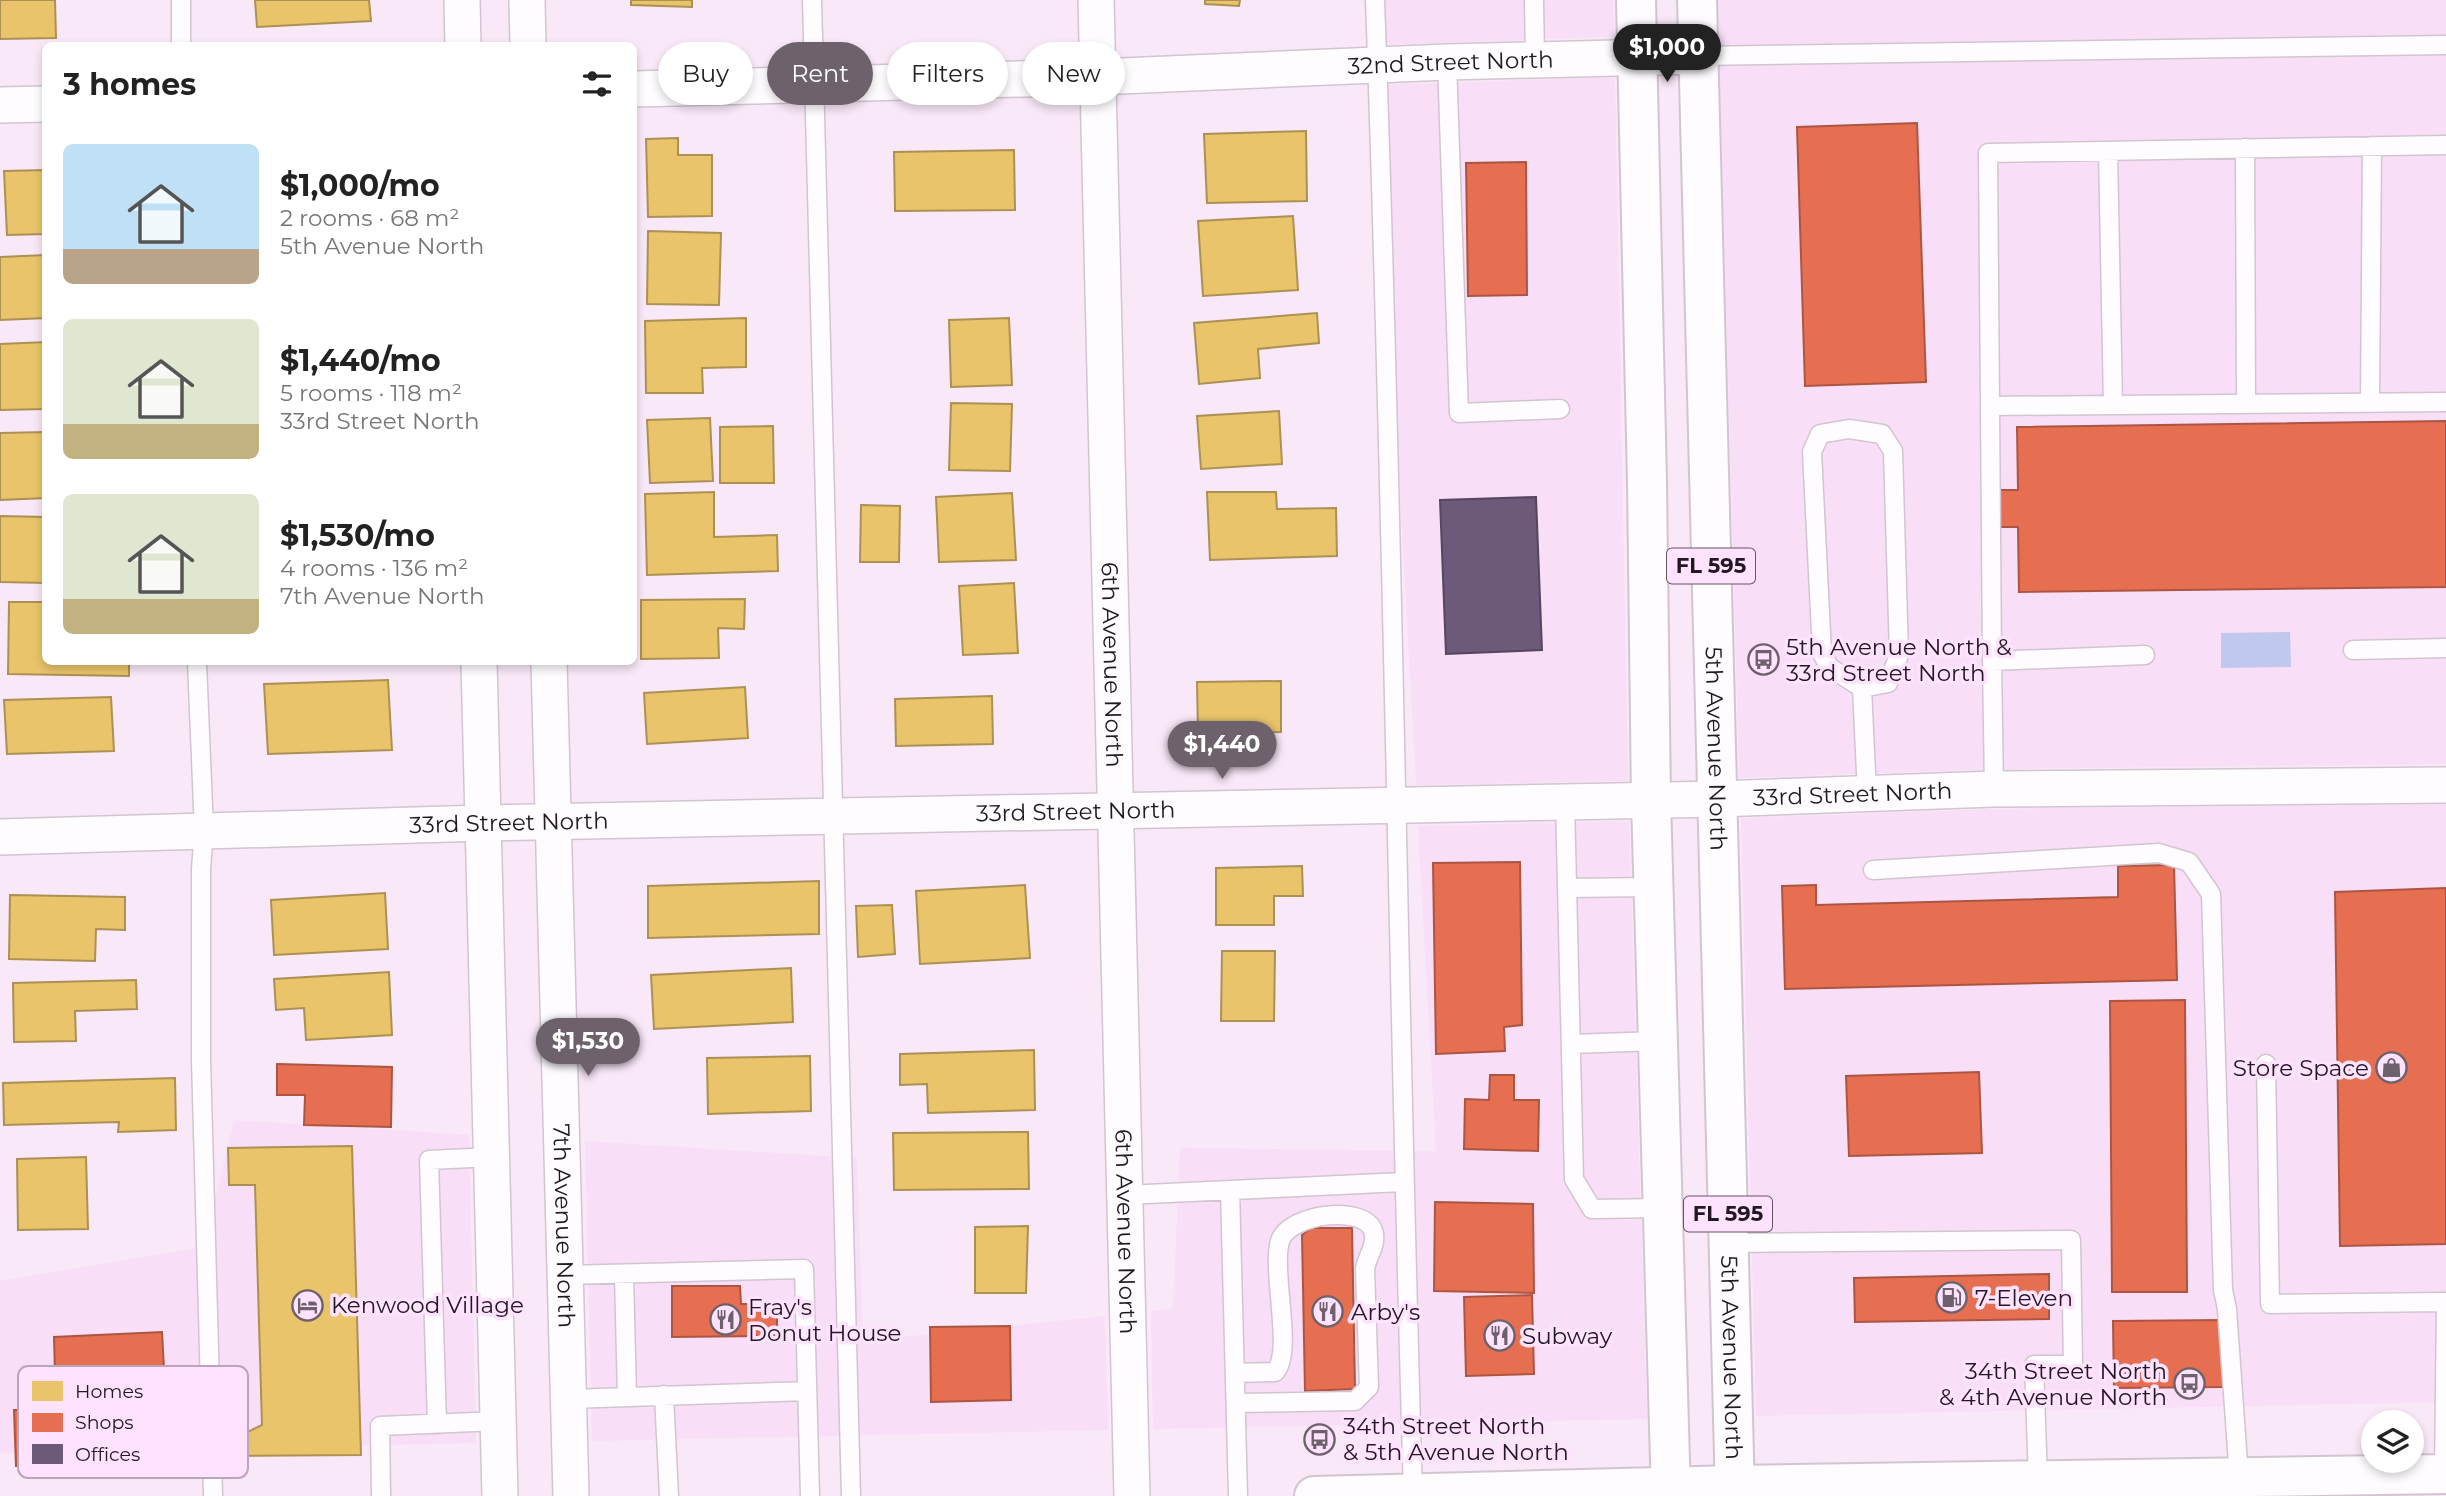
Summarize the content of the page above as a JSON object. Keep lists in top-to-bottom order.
{
  "streets": {
    "main road": ["FL 595", "5th Avenue North"],
    "street": [
      "32nd Street North",
      "6th Avenue North",
      "33rd Street North",
      "7th Avenue North"
    ]
  },
  "crossings": [
    ["32nd Street North", "FL 595"],
    ["32nd Street North", "5th Avenue North"],
    ["FL 595", "33rd Street North"],
    ["6th Avenue North", "33rd Street North"],
    ["5th Avenue North", "33rd Street North"],
    ["33rd Street North", "7th Avenue North"]
  ],
  "places": {
    "bus stop": ["5th Avenue North & 33rd Street North", "34th Street North & 4th Avenue North", "34th Street North & 5th Avenue North"],
    "shop": ["Store Space"],
    "fuel station": ["7-Eleven"],
    "hotel": ["Kenwood Village"],
    "restaurant": ["Arby's", "Fray's Donut House", "Subway"]
  },
  "legend": ["Homes", "Shops", "Offices"],
  "page": {
    "price": ["$1,000", "$1,440", "$1,530"],
    "chip": [
      "Buy",
      "Rent",
      "Filters",
      "New"
    ],
    "heading": "3 homes",
    "list": [
      {
        "name": "$1,000/mo",
        "note": "2 rooms · 68 m² · 5th Avenue North"
      },
      {
        "name": "$1,440/mo",
        "note": "5 rooms · 118 m² · 33rd Street North"
      },
      {
        "name": "$1,530/mo",
        "note": "4 rooms · 136 m² · 7th Avenue North"
      }
    ]
  }
}
